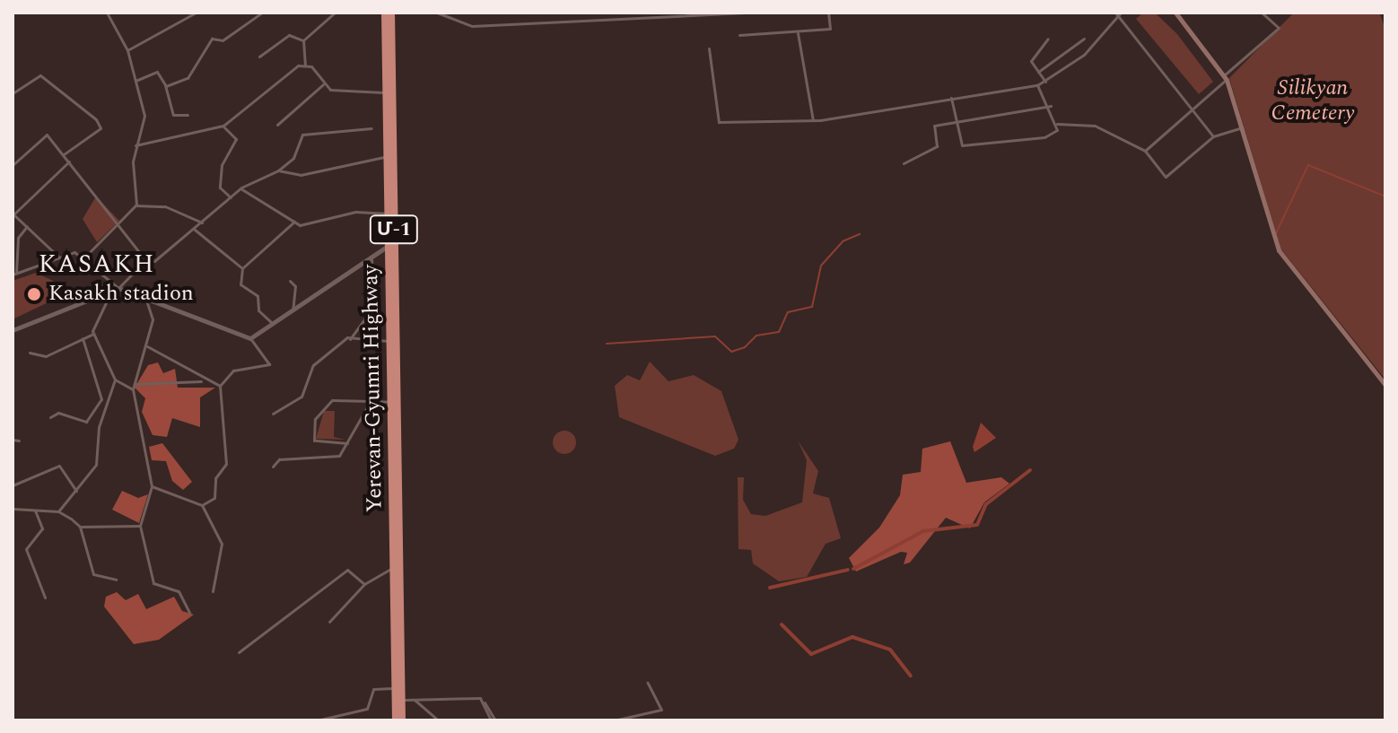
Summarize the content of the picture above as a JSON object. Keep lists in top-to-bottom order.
{
  "streets": {
    "highway": ["Մ-1", "Yerevan-Gyumri Highway"]
  },
  "districts": ["KASAKH"],
  "parks": ["Silikyan Cemetery"],
  "places": ["Kasakh stadion"]
}
